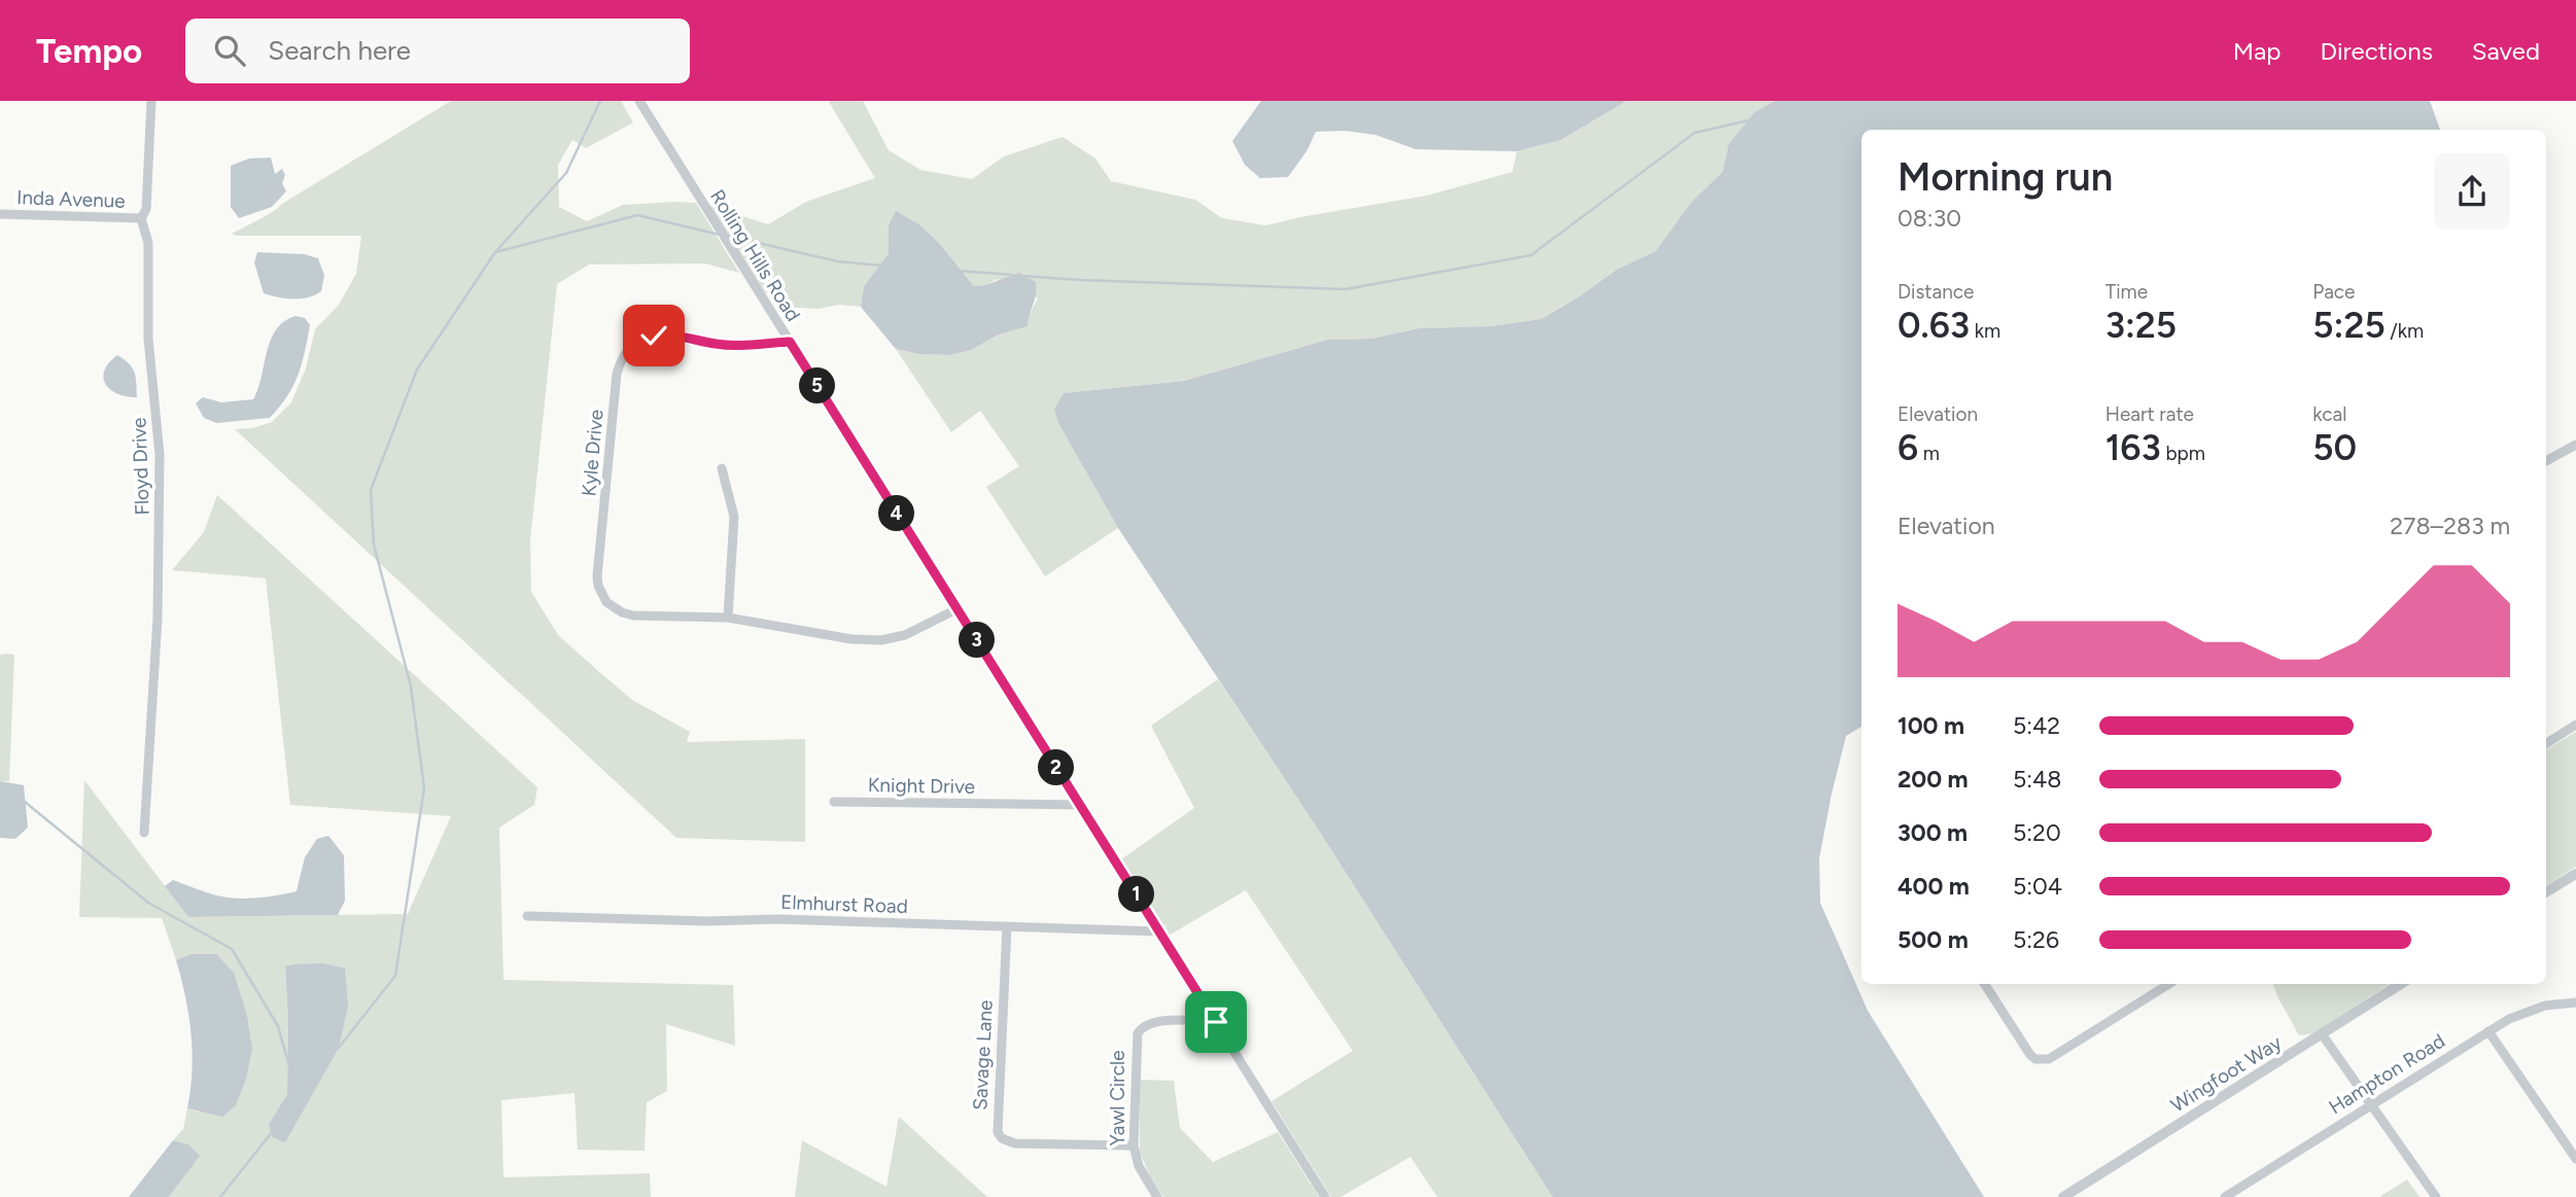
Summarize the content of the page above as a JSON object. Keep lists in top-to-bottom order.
{
  "streets": {
    "street": [
      "Inda Avenue",
      "Rolling Hills Road",
      "Kyle Drive",
      "Floyd Drive",
      "Knight Drive",
      "Elmhurst Road",
      "Savage Lane",
      "Wingfoot Way",
      "Hampton Road",
      "Yawl Circle"
    ]
  },
  "crossings": [
    ["Inda Avenue", "Floyd Drive"],
    ["Rolling Hills Road", "Kyle Drive"],
    ["Rolling Hills Road", "Knight Drive"],
    ["Rolling Hills Road", "Elmhurst Road"],
    ["Rolling Hills Road", "Yawl Circle"],
    ["Elmhurst Road", "Savage Lane"],
    ["Savage Lane", "Yawl Circle"]
  ],
  "page": {
    "header": "Tempo",
    "search": "Search here",
    "nav": ["Map", "Directions", "Saved"],
    "heading": ["Morning run", "08:30"],
    "stats": [
      ["Distance", "0.63 km"],
      ["Time", "3:25"],
      ["Pace", "5:25 /km"],
      ["Elevation", "6 m"],
      ["Heart rate", "163 bpm"],
      ["kcal", "50"]
    ],
    "pins": [
      "5",
      "4",
      "3",
      "2",
      "1"
    ],
    "chart": ["Elevation", "278–283 m"],
    "list": [
      {
        "name": "100 m",
        "note": "5:42"
      },
      {
        "name": "200 m",
        "note": "5:48"
      },
      {
        "name": "300 m",
        "note": "5:20"
      },
      {
        "name": "400 m",
        "note": "5:04"
      },
      {
        "name": "500 m",
        "note": "5:26"
      }
    ]
  }
}
